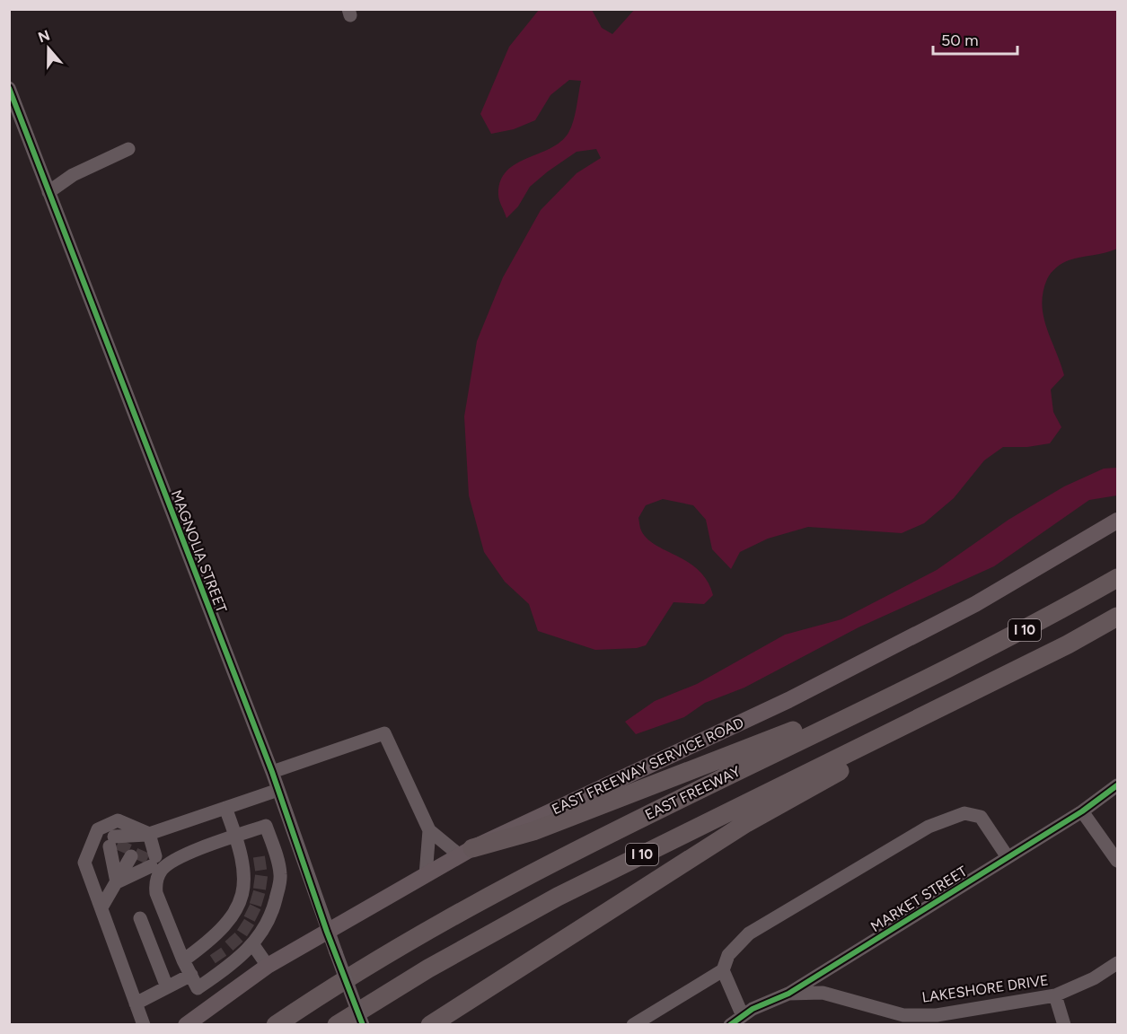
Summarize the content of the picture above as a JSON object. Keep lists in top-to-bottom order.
{
  "streets": {
    "highway": ["I 10", "EAST FREEWAY"],
    "main road": ["EAST FREEWAY SERVICE ROAD"],
    "street": ["MAGNOLIA STREET", "MARKET STREET", "LAKESHORE DRIVE"]
  },
  "crossings": [
    ["MAGNOLIA STREET", "EAST FREEWAY SERVICE ROAD"],
    ["MARKET STREET", "LAKESHORE DRIVE"]
  ],
  "scale_bar": "50 m",
  "north": "top"
}
